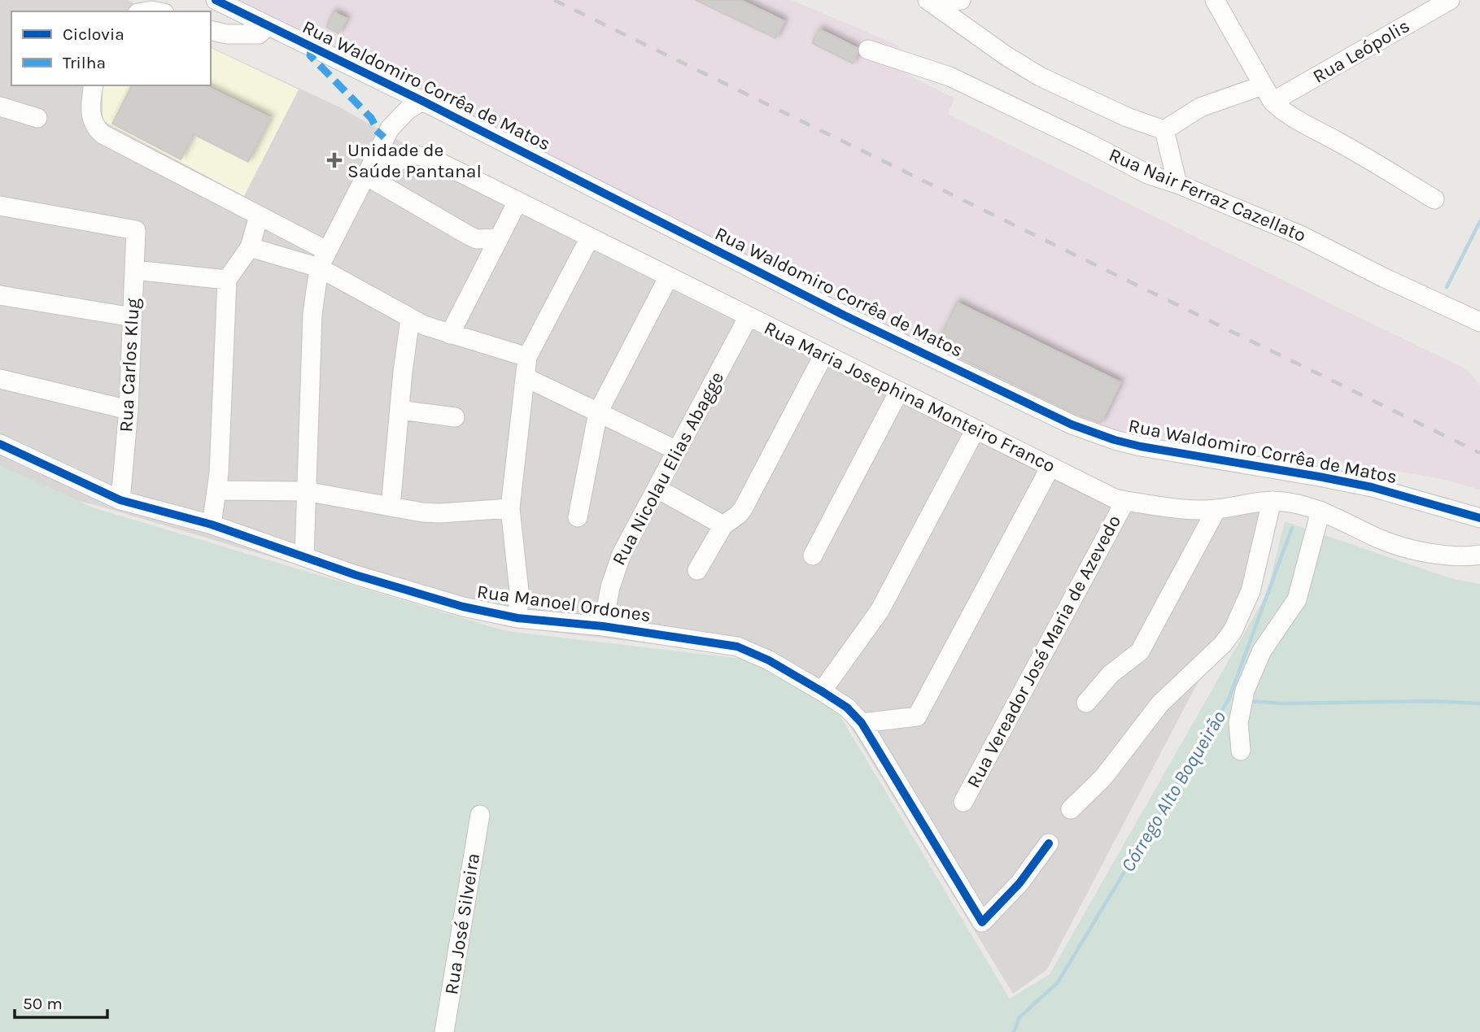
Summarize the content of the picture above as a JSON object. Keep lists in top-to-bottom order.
{
  "streets": {
    "street": [
      "Rua Leópolis",
      "Rua Waldomiro Corrêa de Matos",
      "Rua Nair Ferraz Cazellato",
      "Rua Carlos Klug",
      "Rua Maria Josephina Monteiro Franco",
      "Rua Nicolau Elias Abagge",
      "Rua Manoel Ordones",
      "Rua Vereador José Maria de Azevedo",
      "Rua José Silveira"
    ]
  },
  "crossings": [
    ["Rua Carlos Klug", "Rua Manoel Ordones"],
    ["Rua Maria Josephina Monteiro Franco", "Rua Nicolau Elias Abagge"],
    ["Rua Maria Josephina Monteiro Franco", "Rua Vereador José Maria de Azevedo"],
    ["Rua Nicolau Elias Abagge", "Rua Manoel Ordones"]
  ],
  "water": ["Córrego Alto Boqueirão"],
  "places": {
    "health": ["Unidade de Saúde Pantanal"]
  },
  "legend": ["Ciclovia", "Trilha"],
  "scale_bar": "50 m"
}
